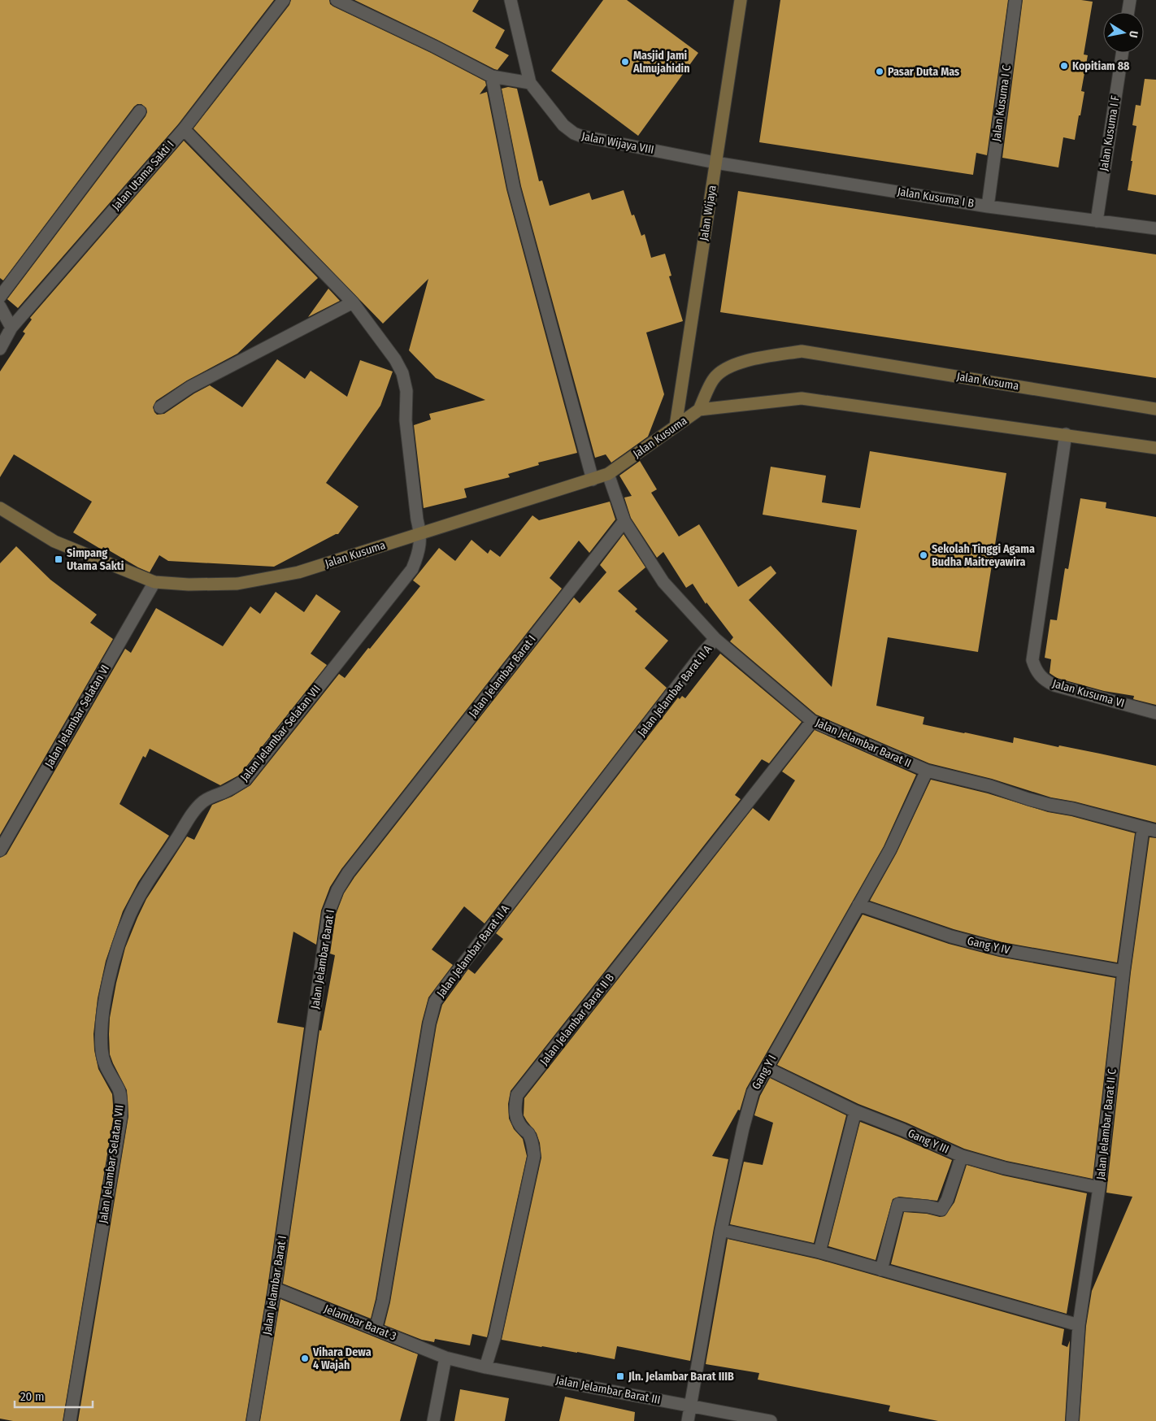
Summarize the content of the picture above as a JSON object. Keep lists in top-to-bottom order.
{
  "streets": {
    "street": [
      "Jalan Kusuma I C",
      "Jalan Kusuma I F",
      "Jalan Wijaya VIII",
      "Jalan Utama Sakti I",
      "Jalan Kusuma I B",
      "Jalan Wijaya",
      "Jalan Kusuma",
      "Jalan Jelambar Barat I",
      "Jalan Jelambar Barat II A",
      "Jalan Kusuma VI",
      "Jalan Jelambar Selatan VI",
      "Jalan Jelambar Selatan VII",
      "Jalan Jelambar Barat II",
      "Gang Y IV",
      "Jalan Jelambar Barat II B",
      "Gang Y I",
      "Jalan Jelambar Barat II C",
      "Gang Y III",
      "Jelambar Barat 3",
      "Jalan Jelambar Barat III"
    ]
  },
  "crossings": [
    ["Jalan Kusuma I C", "Jalan Kusuma I B"],
    ["Jalan Kusuma I F", "Jalan Kusuma I B"],
    ["Jalan Wijaya VIII", "Jalan Kusuma I B"],
    ["Jalan Wijaya VIII", "Jalan Wijaya"],
    ["Jalan Utama Sakti I", "Jalan Jelambar Selatan VII"],
    ["Jalan Kusuma I B", "Jalan Wijaya"],
    ["Jalan Wijaya", "Jalan Kusuma"],
    ["Jalan Kusuma", "Jalan Kusuma VI"],
    ["Jalan Kusuma", "Jalan Jelambar Selatan VI"],
    ["Jalan Kusuma", "Jalan Jelambar Selatan VII"],
    ["Jalan Jelambar Barat I", "Jalan Jelambar Barat II"],
    ["Jalan Jelambar Barat I", "Jelambar Barat 3"],
    ["Jalan Jelambar Barat II A", "Jalan Jelambar Barat II"],
    ["Jalan Jelambar Barat II A", "Jelambar Barat 3"],
    ["Jalan Jelambar Barat II", "Jalan Jelambar Barat II B"],
    ["Jalan Jelambar Barat II", "Gang Y I"],
    ["Jalan Jelambar Barat II", "Jalan Jelambar Barat II C"],
    ["Gang Y IV", "Gang Y I"],
    ["Gang Y IV", "Jalan Jelambar Barat II C"],
    ["Jalan Jelambar Barat II B", "Jalan Jelambar Barat III"],
    ["Gang Y I", "Gang Y III"],
    ["Gang Y I", "Jalan Jelambar Barat III"],
    ["Jalan Jelambar Barat II C", "Gang Y III"],
    ["Jelambar Barat 3", "Jalan Jelambar Barat III"]
  ],
  "places": {
    "other": [
      "Masjid Jami Almujahidin",
      "Kopitiam 88",
      "Pasar Duta Mas",
      "Sekolah Tinggi Agama Budha Maitreyawira",
      "Vihara Dewa 4 Wajah"
    ],
    "transit": ["Simpang Utama Sakti", "Jln. Jelambar Barat IIIB"]
  },
  "scale_bar": "20 m",
  "north": "right"
}
